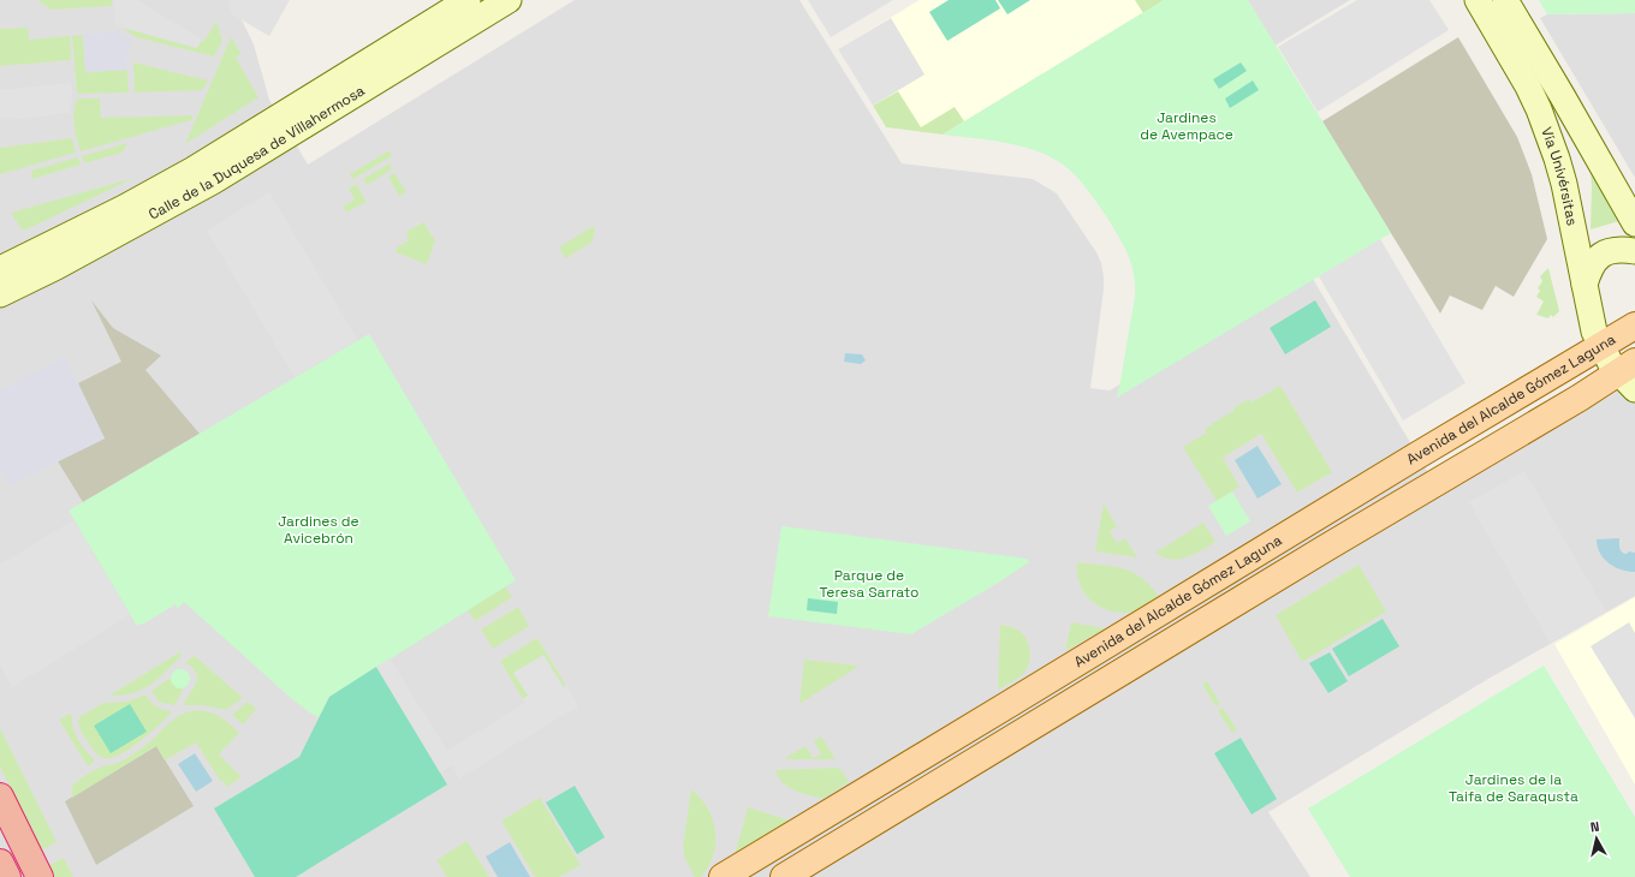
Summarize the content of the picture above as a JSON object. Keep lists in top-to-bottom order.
{
  "streets": {
    "main road": ["Calle de la Duquesa de Villahermosa", "Vía Univérsitas", "Avenida del Alcalde Gómez Laguna"]
  },
  "crossings": [
    ["Vía Univérsitas", "Avenida del Alcalde Gómez Laguna"]
  ],
  "parks": [
    "Jardines de Avempace",
    "Jardines de Avicebrón",
    "Parque de Teresa Sarrato",
    "Jardines de la Taifa de Saraqusta"
  ],
  "north": "top"
}
